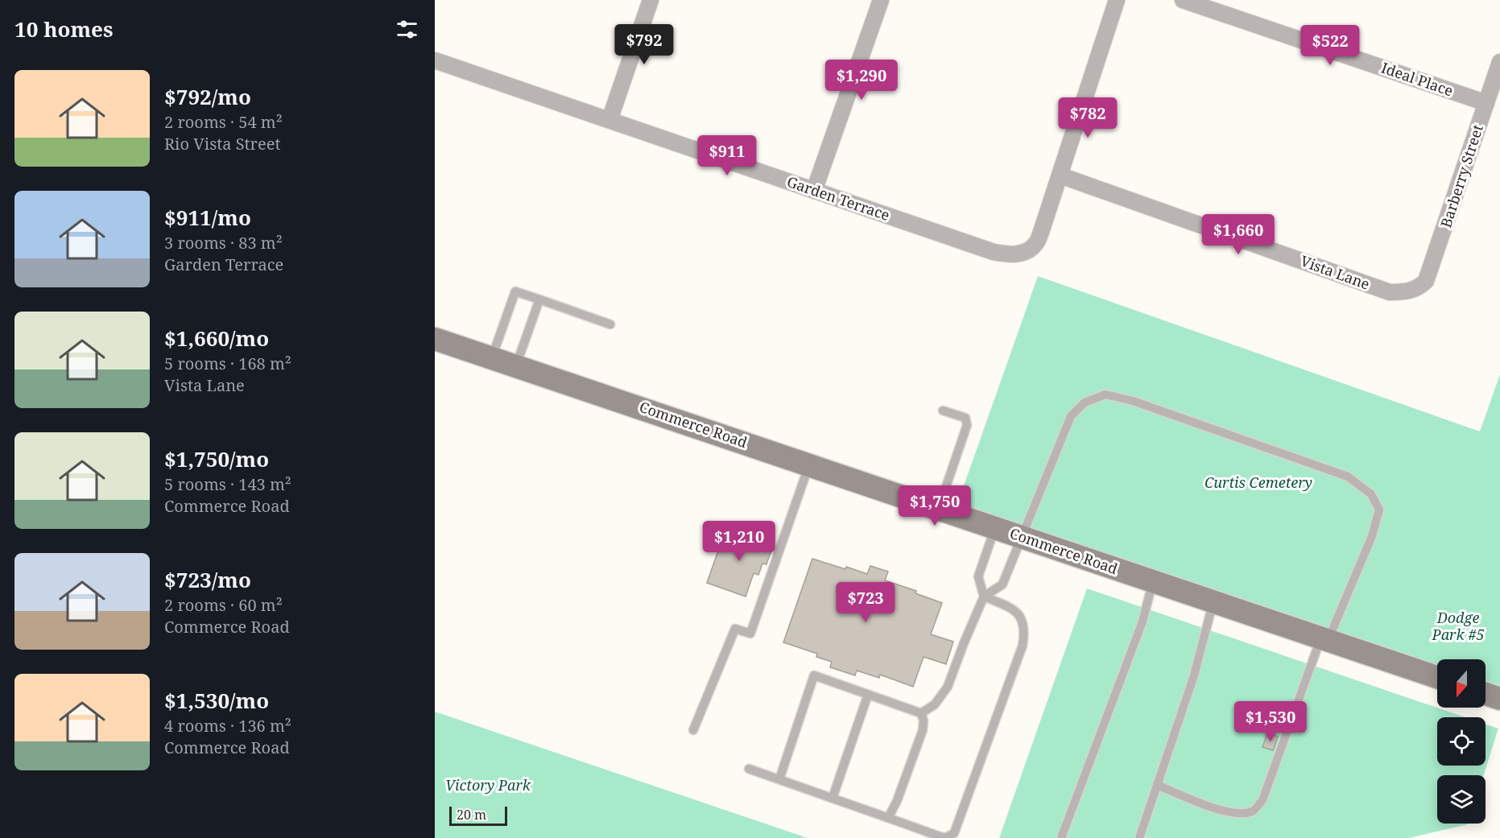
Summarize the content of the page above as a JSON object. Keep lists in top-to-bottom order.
{
  "streets": {
    "main road": ["Commerce Road"],
    "street": [
      "Ideal Place",
      "Barberry Street",
      "Garden Terrace",
      "Vista Lane"
    ]
  },
  "crossings": [
    ["Ideal Place", "Barberry Street"],
    ["Barberry Street", "Vista Lane"],
    ["Garden Terrace", "Vista Lane"]
  ],
  "parks": ["Curtis Cemetery", "Dodge Park #5", "Victory Park"],
  "scale_bar": "20 m",
  "north": "bottom",
  "page": {
    "heading": "10 homes",
    "price": [
      "$792",
      "$522",
      "$1,290",
      "$782",
      "$911",
      "$1,660",
      "$1,750",
      "$1,210",
      "$723",
      "$1,530"
    ],
    "list": [
      {
        "name": "$792/mo",
        "note": "2 rooms · 54 m² · Rio Vista Street"
      },
      {
        "name": "$911/mo",
        "note": "3 rooms · 83 m² · Garden Terrace"
      },
      {
        "name": "$1,660/mo",
        "note": "5 rooms · 168 m² · Vista Lane"
      },
      {
        "name": "$1,750/mo",
        "note": "5 rooms · 143 m² · Commerce Road"
      },
      {
        "name": "$723/mo",
        "note": "2 rooms · 60 m² · Commerce Road"
      },
      {
        "name": "$1,530/mo",
        "note": "4 rooms · 136 m² · Commerce Road"
      }
    ],
    "scale": "20 m"
  }
}
